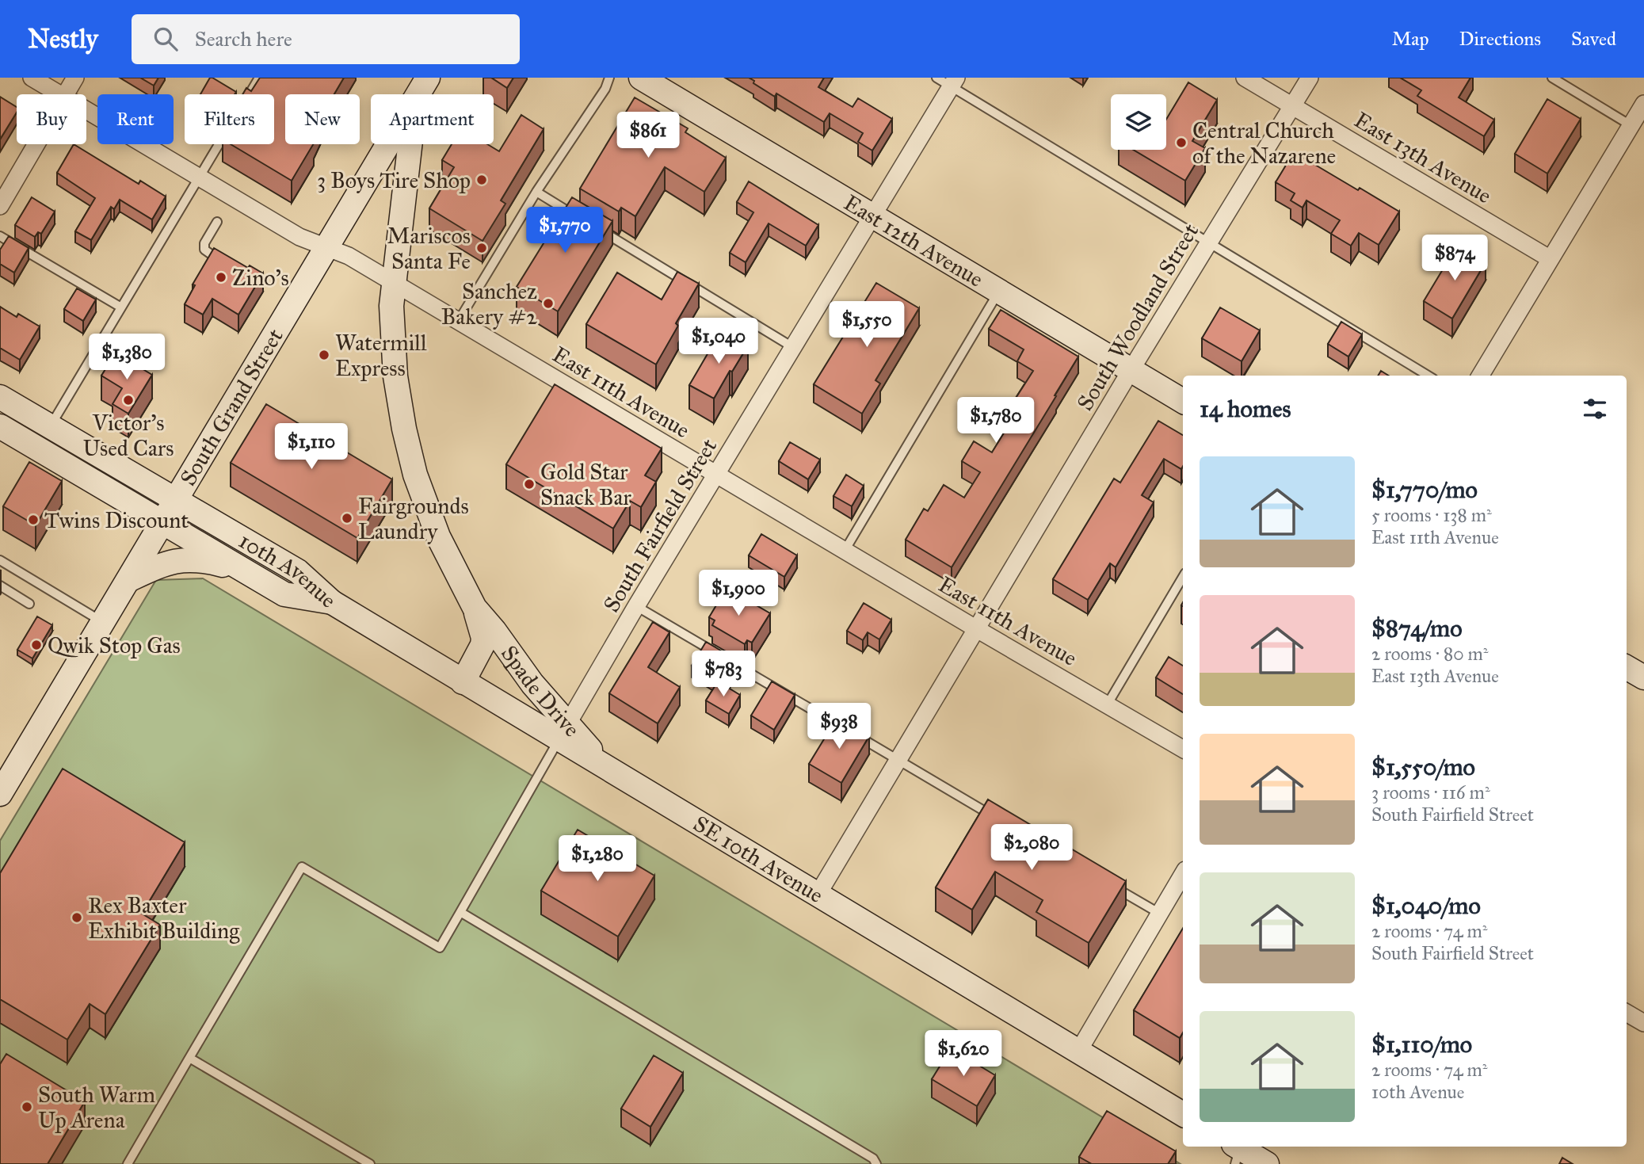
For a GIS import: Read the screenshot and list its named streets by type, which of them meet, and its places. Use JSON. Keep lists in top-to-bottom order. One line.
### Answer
{"streets":{"main road":["East 12th Avenue","South Grand Street","10th Avenue","Spade Drive","SE 10th Avenue"],"street":["East 13th Avenue","South Woodland Street","East 11th Avenue","South Fairfield Street"]},"crossings":[["East 13th Avenue","South Woodland Street"],["East 12th Avenue","South Woodland Street"],["East 12th Avenue","South Fairfield Street"],["South Woodland Street","East 11th Avenue"],["South Woodland Street","SE 10th Avenue"],["East 11th Avenue","South Grand Street"],["East 11th Avenue","South Fairfield Street"],["East 11th Avenue","Spade Drive"],["South Grand Street","10th Avenue"],["South Grand Street","Spade Drive"],["South Fairfield Street","Spade Drive"],["Spade Drive","SE 10th Avenue"]],"places":["Central Church of the Nazarene","3 Boys Tire Shop","Mariscos Santa Fe","Zino's","Sanchez Bakery #2","Watermill Express","Victor's Used Cars","Gold Star Snack Bar","Fairgrounds Laundry","Twins Discount","Qwik Stop Gas","Rex Baxter Exhibit Building","South Warm Up Arena"],"page":{"header":"Nestly","search":"Search here","nav":["Map","Directions","Saved"],"chip":["Buy","Rent","Filters","New","Apartment"],"price":["$861","$1,770","$874","$1,550","$1,040","$1,380","$1,780","$1,110","$1,900","$783","$938","$2,080","$1,280","$1,620"],"heading":"14 homes","list":[{"name":"$1,770/mo","note":"5 rooms · 138 m² · East 11th Avenue"},{"name":"$874/mo","note":"2 rooms · 80 m² · East 13th Avenue"},{"name":"$1,550/mo","note":"3 rooms · 116 m² · South Fairfield Street"},{"name":"$1,040/mo","note":"2 rooms · 74 m² · South Fairfield Street"},{"name":"$1,110/mo","note":"2 rooms · 74 m² · 10th Avenue"}]}}
